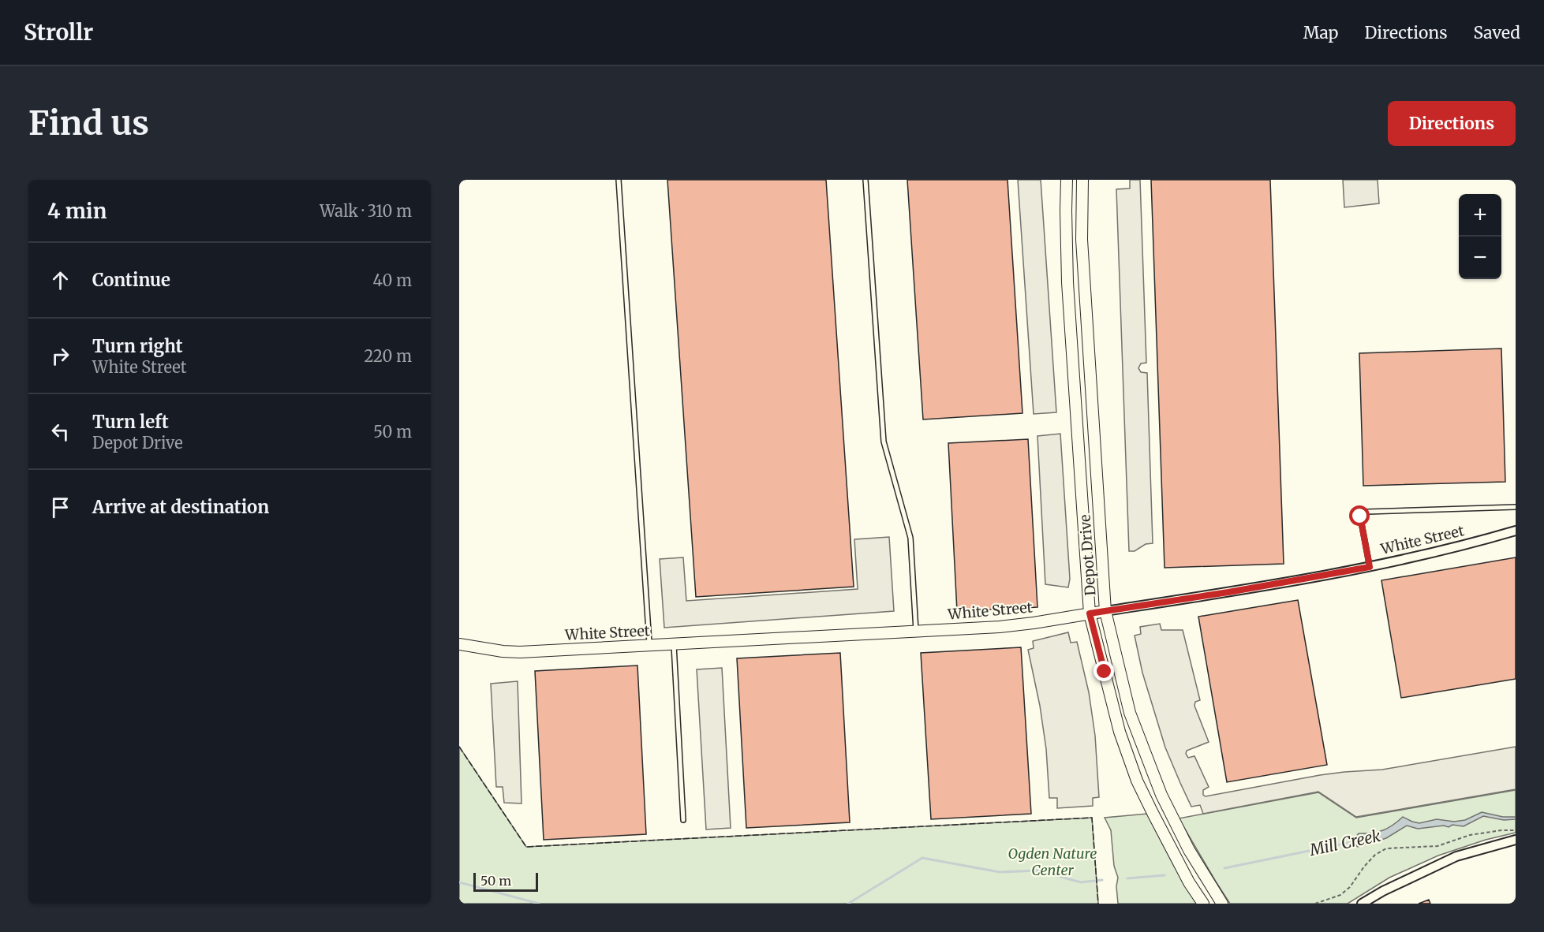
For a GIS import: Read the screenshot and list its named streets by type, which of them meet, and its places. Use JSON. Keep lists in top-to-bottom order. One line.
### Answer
{"streets":{"main road":["White Street","Depot Drive"]},"crossings":[["White Street","Depot Drive"]],"water":["Mill Creek"],"parks":["Ogden Nature Center"],"scale_bar":"50 m","page":{"header":"Strollr","nav":["Map","Directions","Saved"],"buttons":"Directions","title":"Find us","heading":["4 min","Walk · 310 m"],"map_buttons":["+","−"],"list":[["Continue","40 m"],["Turn right","White Street","220 m"],["Turn left","Depot Drive","50 m"],"Arrive at destination"],"scale":"50 m"}}
